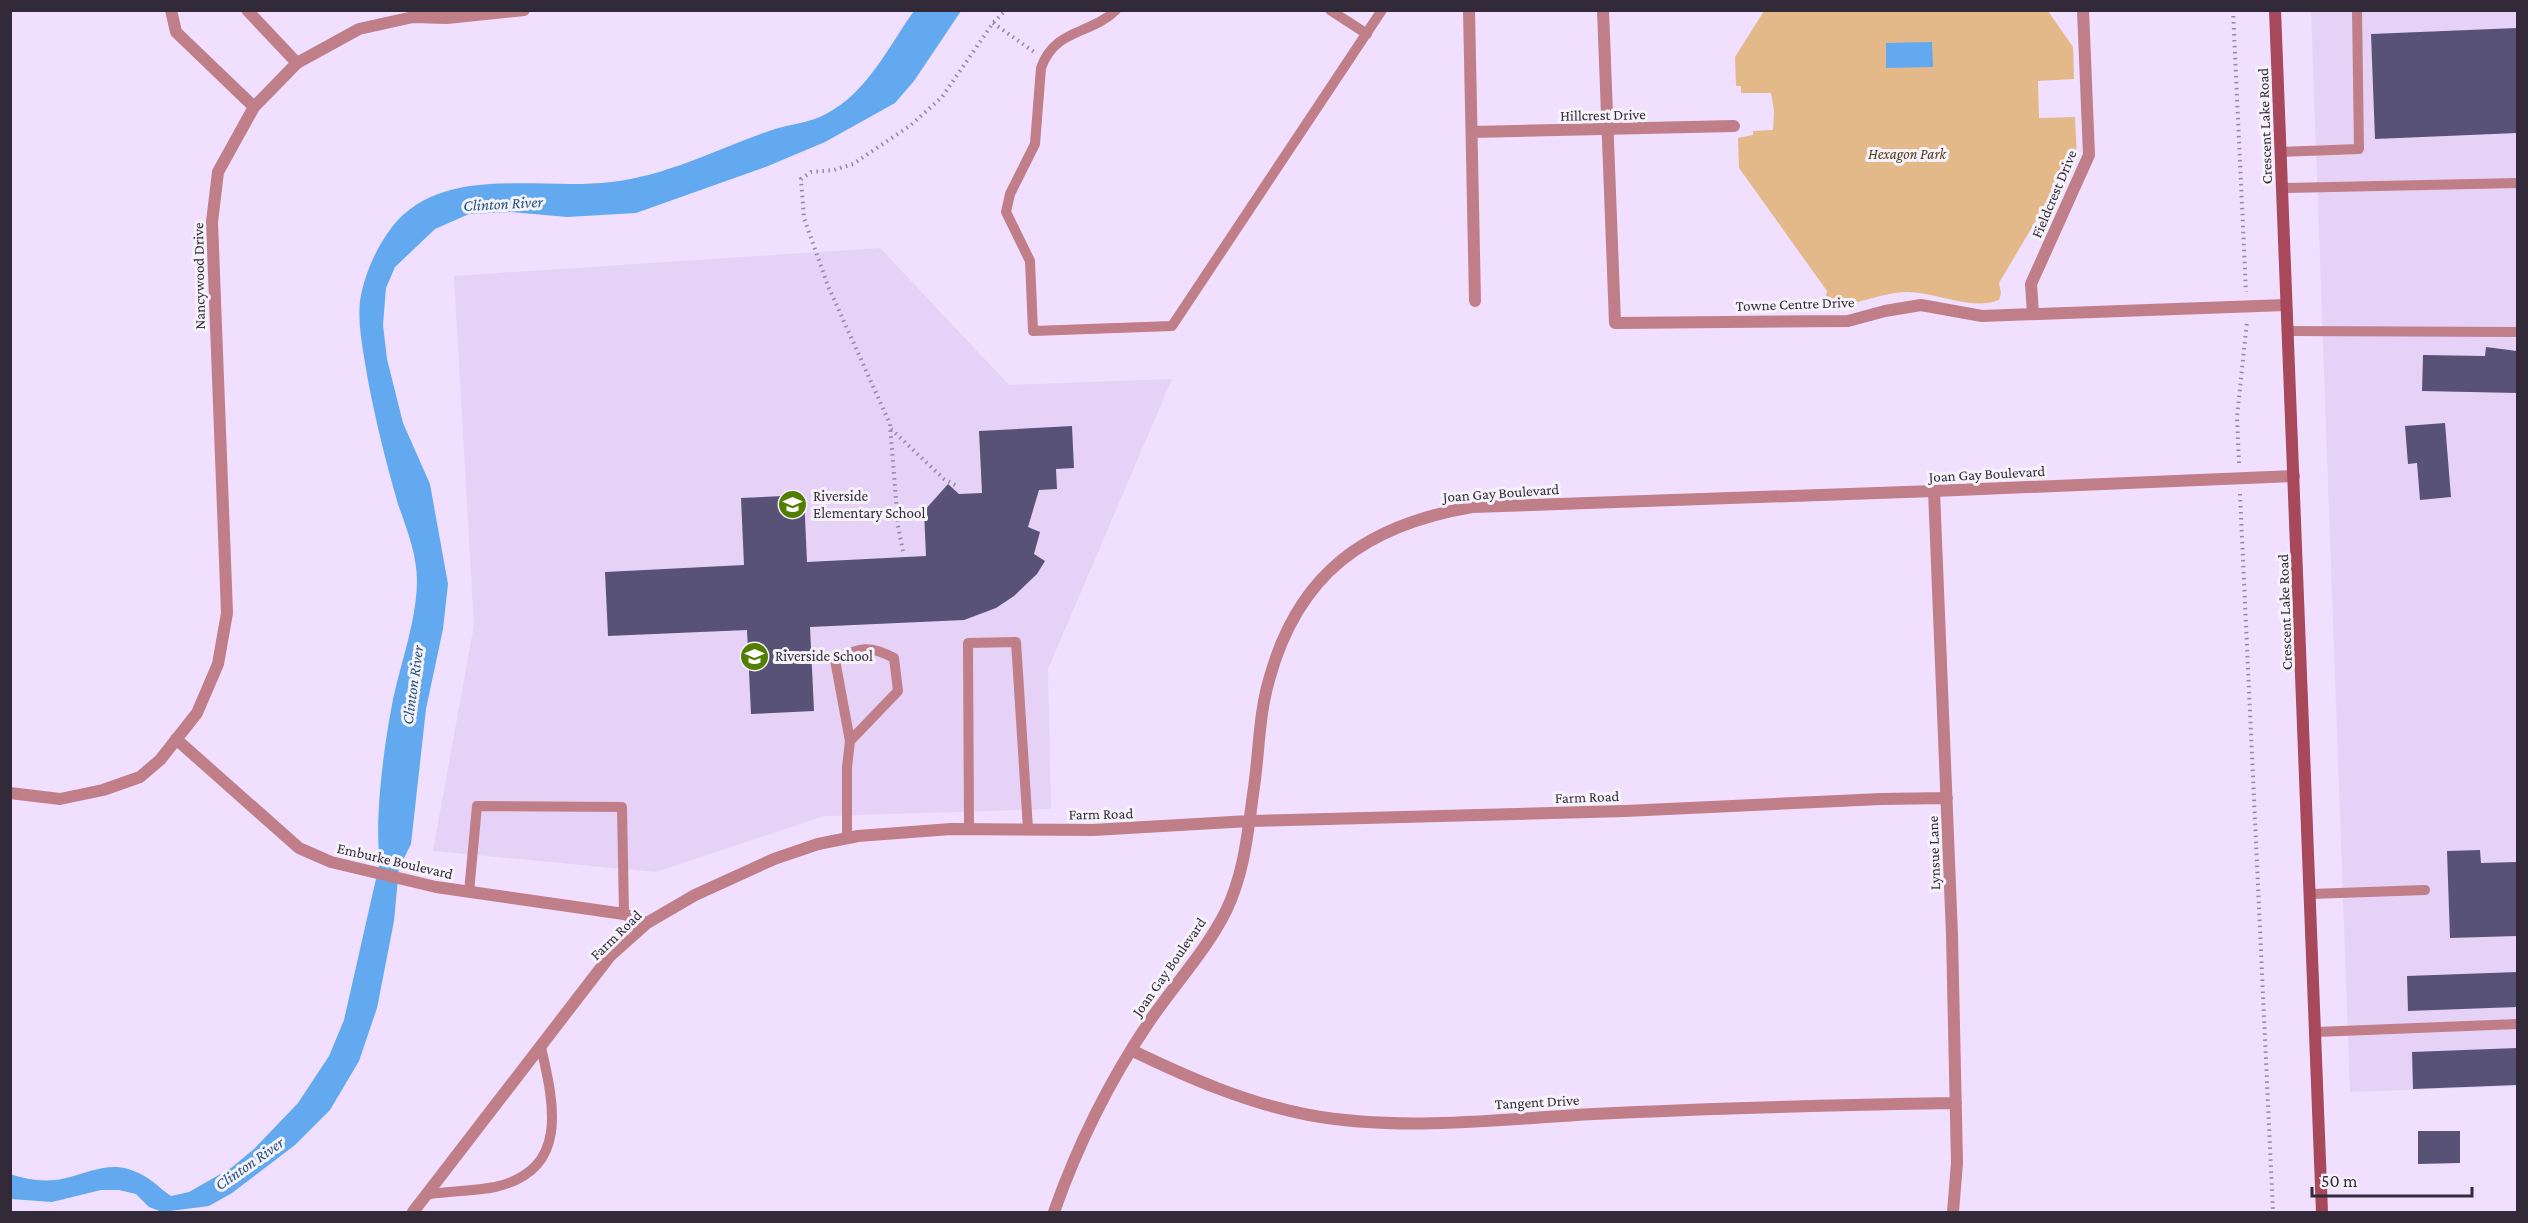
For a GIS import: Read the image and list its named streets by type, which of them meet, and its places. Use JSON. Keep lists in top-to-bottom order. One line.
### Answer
{"streets":{"street":["Hillcrest Drive","Crescent Lake Road","Fieldcrest Drive","Nancywood Drive","Towne Centre Drive","Joan Gay Boulevard","Farm Road","Lynsue Lane","Emburke Boulevard","Tangent Drive"]},"crossings":[["Hillcrest Drive","Towne Centre Drive"],["Crescent Lake Road","Towne Centre Drive"],["Crescent Lake Road","Joan Gay Boulevard"],["Fieldcrest Drive","Towne Centre Drive"],["Nancywood Drive","Emburke Boulevard"],["Joan Gay Boulevard","Farm Road"],["Joan Gay Boulevard","Lynsue Lane"],["Joan Gay Boulevard","Tangent Drive"],["Farm Road","Lynsue Lane"],["Farm Road","Emburke Boulevard"],["Lynsue Lane","Tangent Drive"]],"water":["Clinton River"],"parks":["Hexagon Park"],"places":{"school or university":["Riverside Elementary School","Riverside School"]},"scale_bar":"50 m"}
